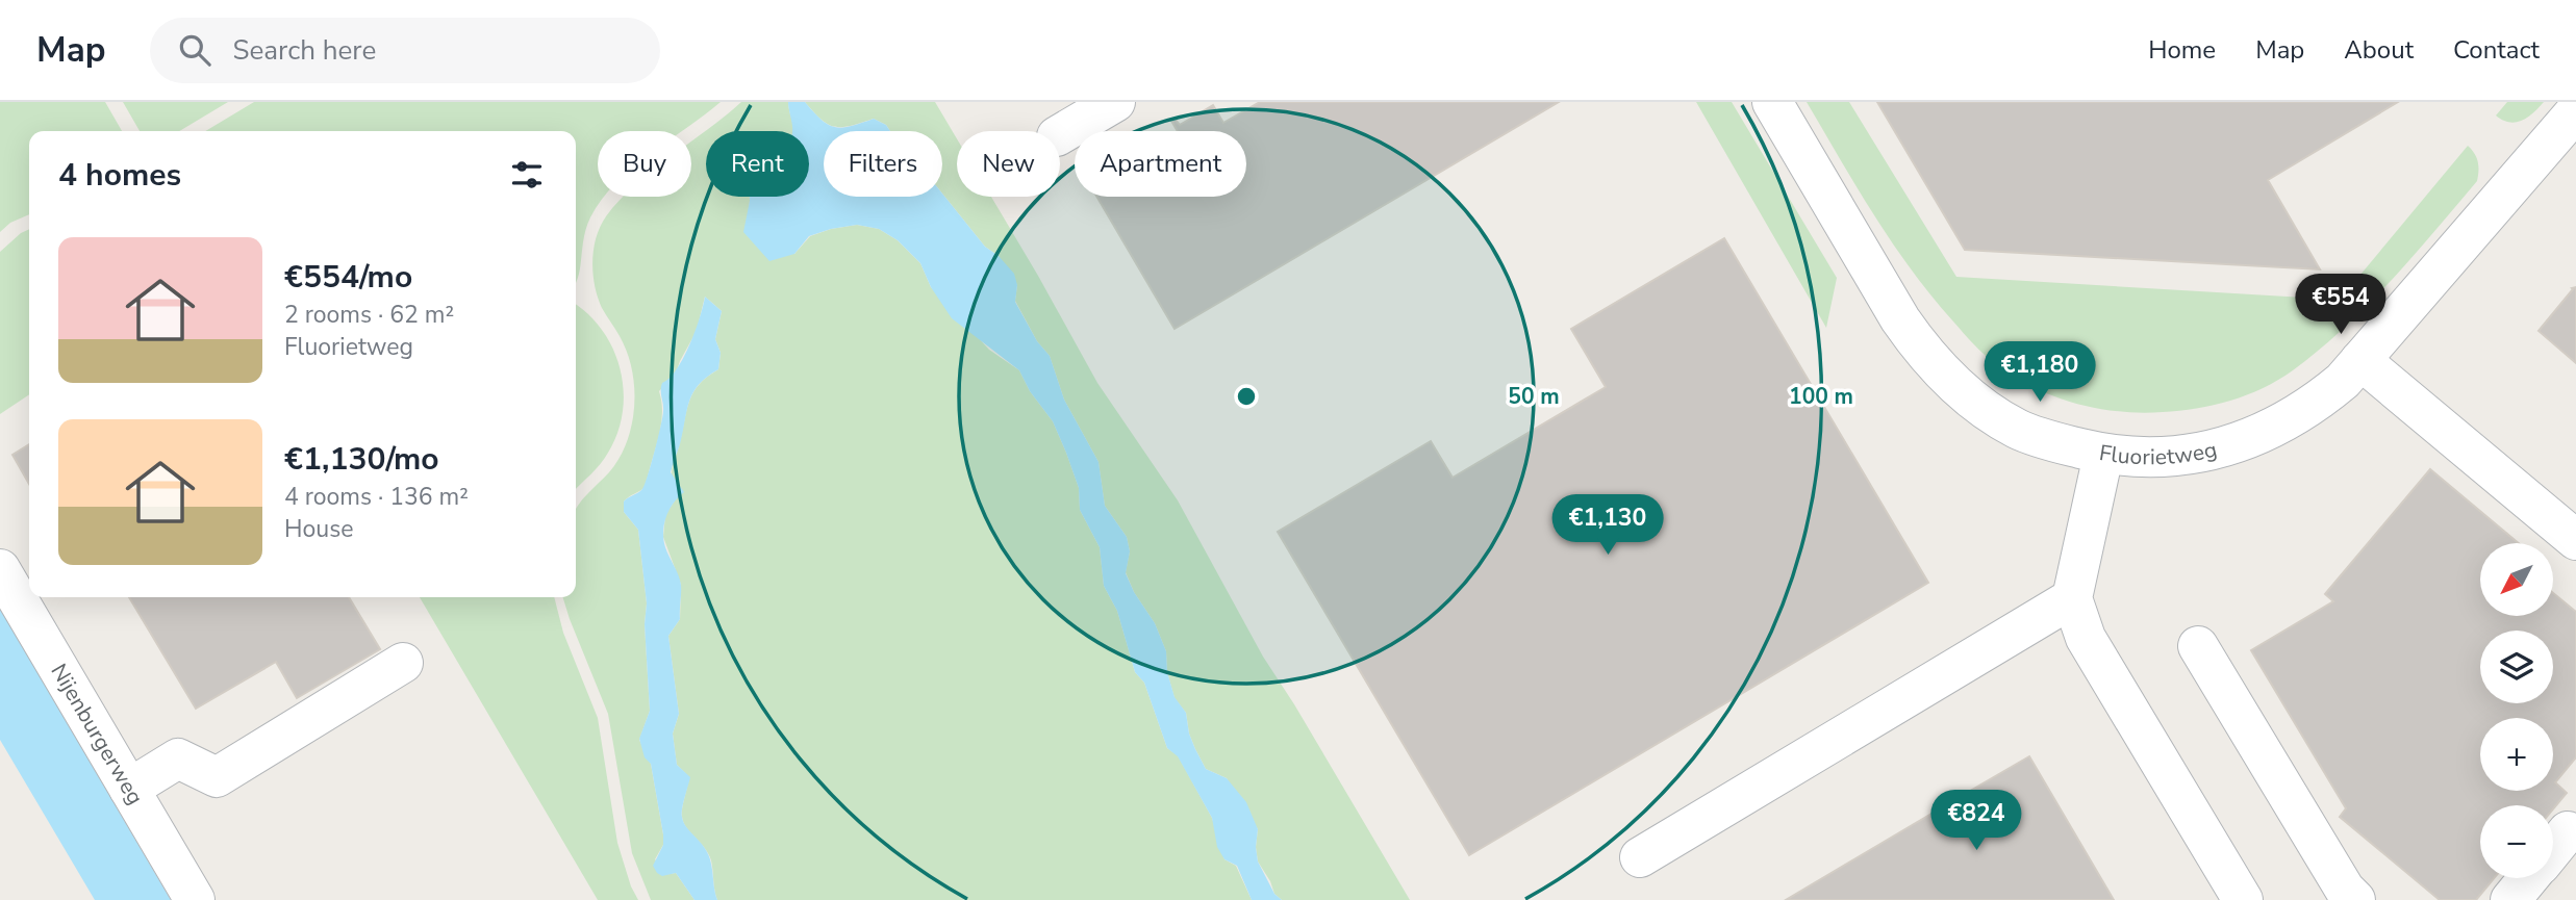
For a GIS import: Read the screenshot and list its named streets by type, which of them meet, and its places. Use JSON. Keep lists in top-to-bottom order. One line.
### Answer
{"streets":{"street":["Fluorietweg","Nijenburgerweg"]},"north":"bottom left","page":{"header":"Map","search":"Search here","nav":["Home","Map","About","Contact"],"chip":["Buy","Rent","Filters","New","Apartment"],"heading":"4 homes","list":[{"name":"€554/mo","note":"2 rooms · 62 m² · Fluorietweg"},{"name":"€1,130/mo","note":"4 rooms · 136 m² · House"}],"price":["€554","€1,180","€1,130","€824"],"map_buttons":["+","−"]},"rings":["50 m","100 m"]}
